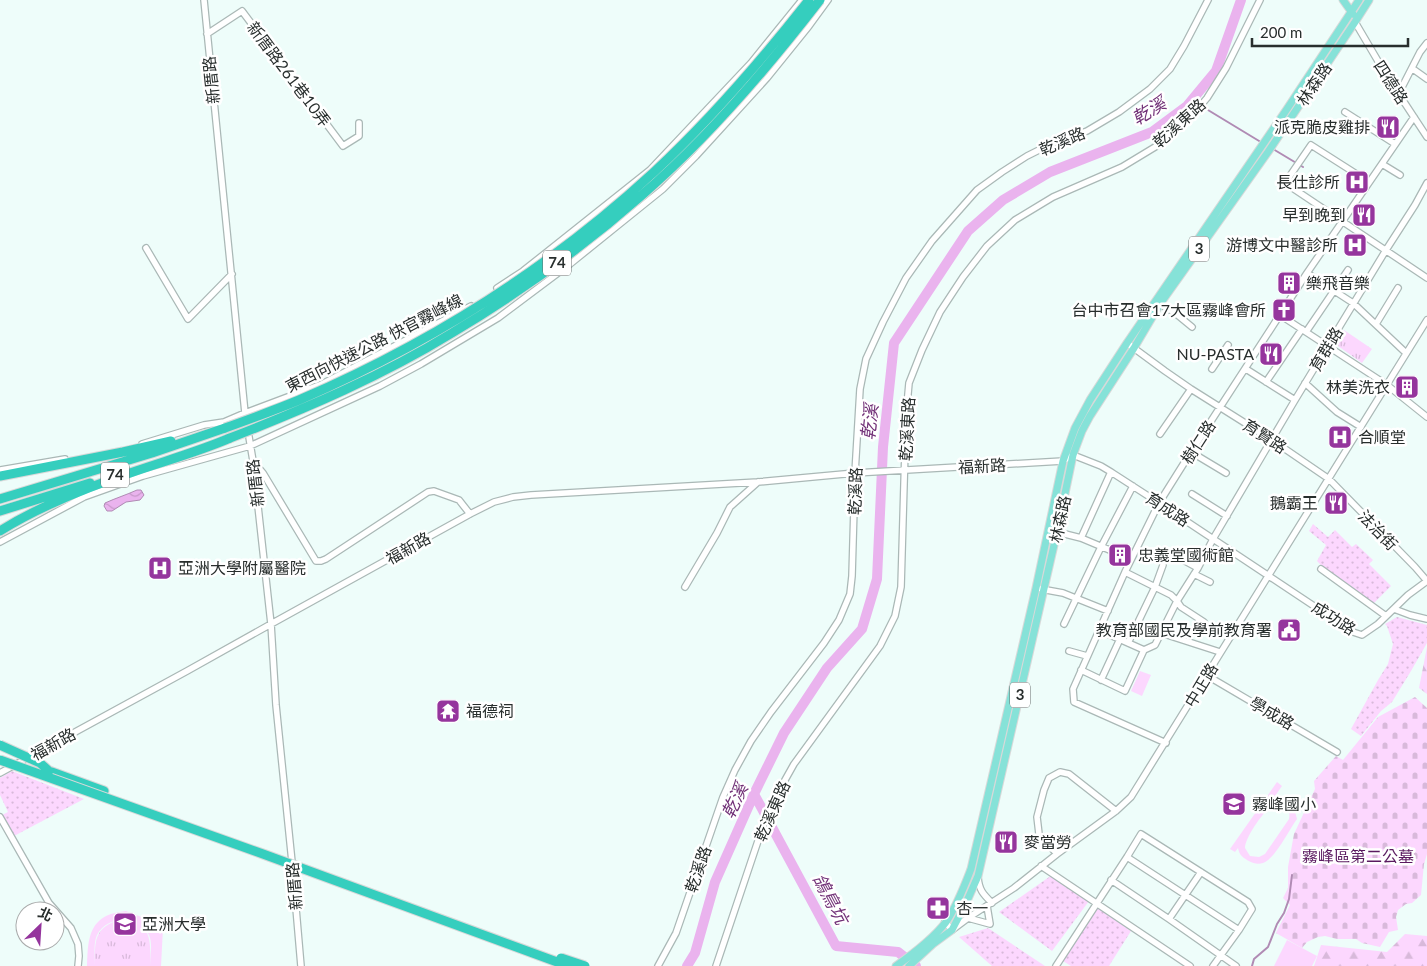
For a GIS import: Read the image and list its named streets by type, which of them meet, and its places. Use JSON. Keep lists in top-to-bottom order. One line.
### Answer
{"streets":{"highway":["74","東西向快速公路 快官霧峰線"],"main road":["四德路","林森路","3","中正路"],"street":["新厝路261巷10弄","新厝路","乾溪東路","乾溪路","育群路","育賢路","樹仁路","福新路","育成路","法治街","成功路","學成路"]},"crossings":[["新厝路261巷10弄","新厝路"],["新厝路","福新路"],["四德路","林森路"],["四德路","樹仁路"],["林森路","3"],["林森路","育賢路"],["林森路","福新路"],["林森路","育成路"],["林森路","中正路"],["乾溪東路","福新路"],["乾溪路","福新路"],["3","中正路"],["74","東西向快速公路 快官霧峰線"],["育群路","育賢路"],["育群路","育成路"],["育賢路","樹仁路"],["育賢路","法治街"],["育賢路","中正路"],["樹仁路","育成路"],["樹仁路","中正路"],["育成路","成功路"],["育成路","中正路"],["法治街","成功路"],["法治街","中正路"],["成功路","中正路"],["中正路","學成路"]],"water":["乾溪","鴿鳥坑"],"parks":["霧峰區第二公墓"],"places":{"restaurant":["派克脆皮雞排","早到晚到","NU-PASTA","鵝霸王","麥當勞"],"hospital":["長仕診所","游博文中醫診所","合順堂","亞洲大學附屬醫院"],"building":["樂飛音樂","林美洗衣","忠義堂國術館"],"church":["台中市召會17大區霧峰會所"],"public building":["教育部國民及學前教育署"],"temple":["福德祠"],"school or university":["霧峰國小","亞洲大學"],"pharmacy":["杏一"]},"scale_bar":"200 m","north":"top right"}
